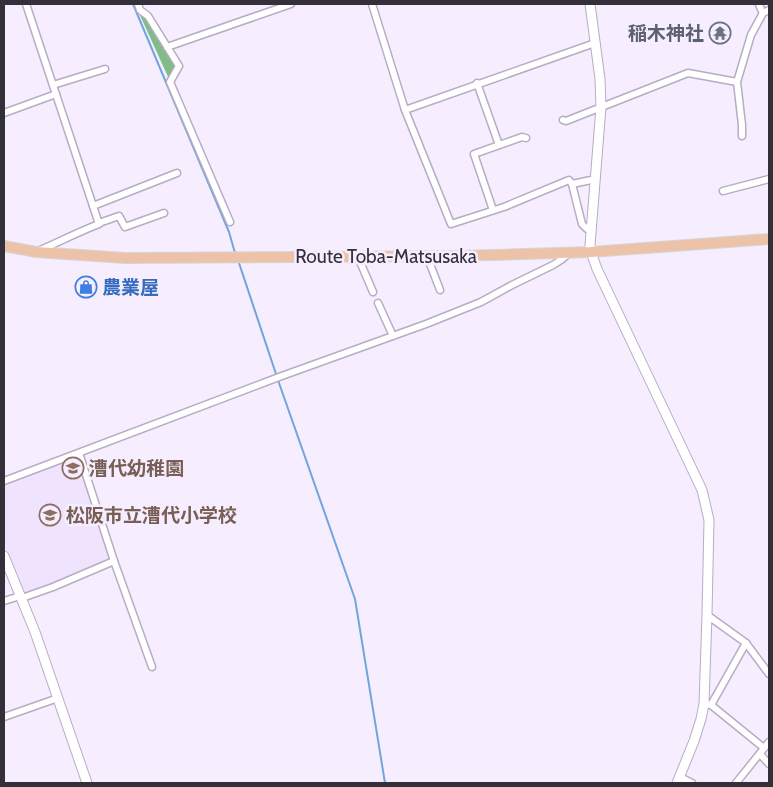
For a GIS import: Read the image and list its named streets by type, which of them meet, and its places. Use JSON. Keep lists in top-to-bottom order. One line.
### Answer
{"streets":{"main road":["Route Toba-Matsusaka"]},"places":{"temple":["稲木神社"],"shop":["農業屋"],"school or university":["漕代幼稚園","松阪市立漕代小学校"]}}
